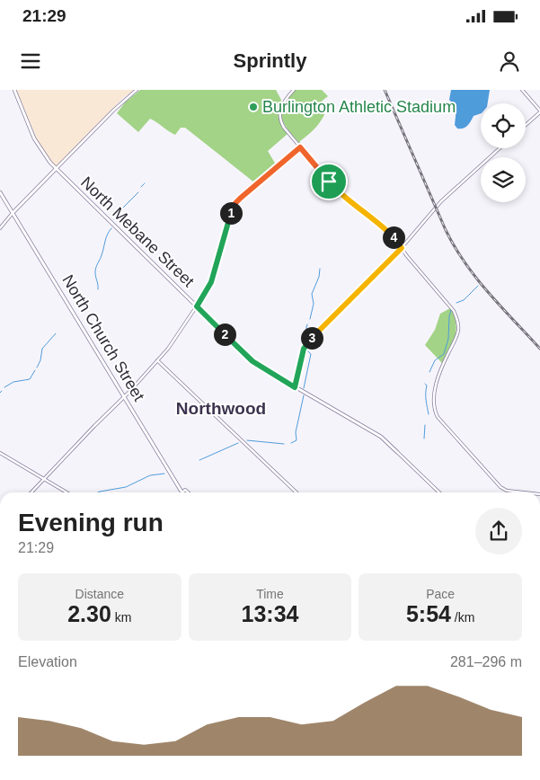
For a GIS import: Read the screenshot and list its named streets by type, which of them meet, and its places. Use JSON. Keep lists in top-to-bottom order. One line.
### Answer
{"streets":{"main road":["North Mebane Street","North Church Street"]},"districts":["Northwood"],"places":["Burlington Athletic Stadium"],"page":{"status":"21:29","header":"Sprintly","pins":["1","4","2","3"],"heading":["Evening run","21:29"],"stats":[["Distance","2.30 km"],["Time","13:34"],["Pace","5:54 /km"]],"chart":["Elevation","281–296 m"]}}
